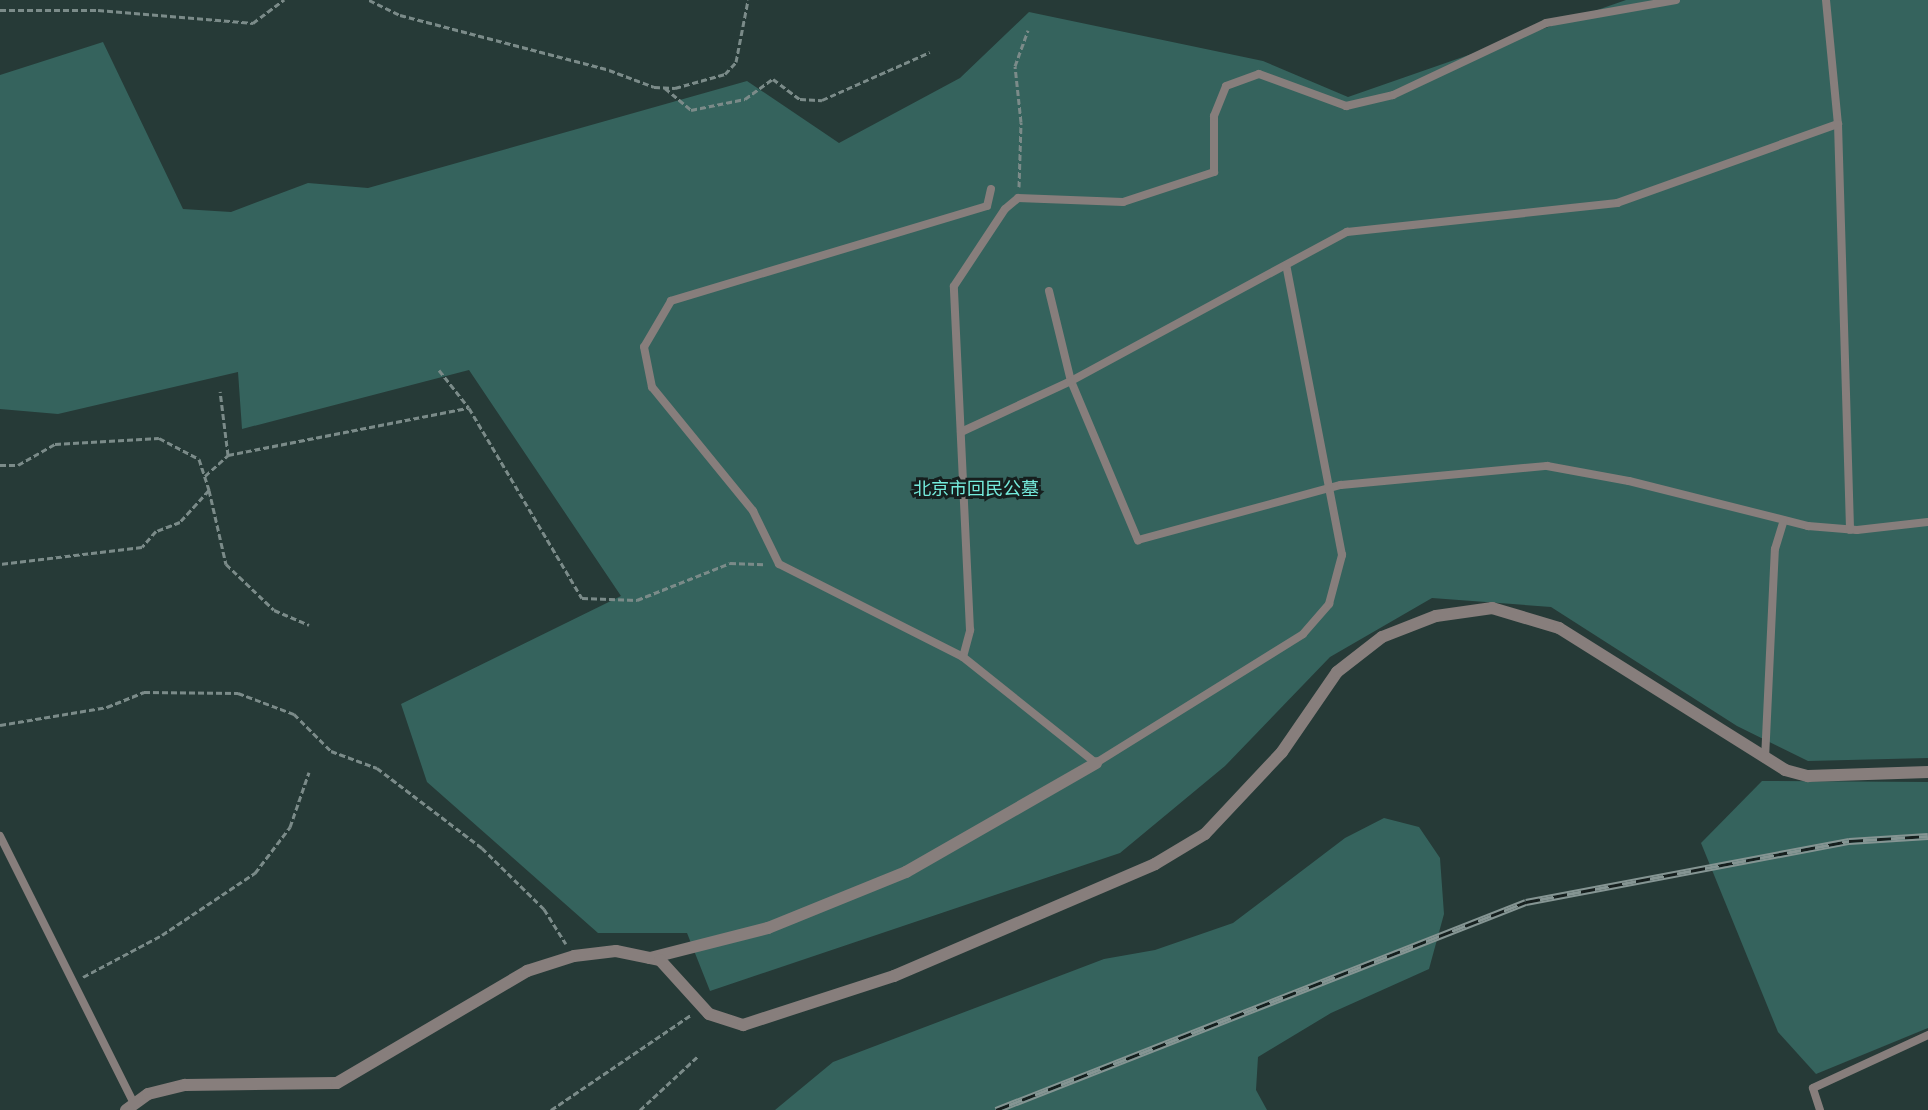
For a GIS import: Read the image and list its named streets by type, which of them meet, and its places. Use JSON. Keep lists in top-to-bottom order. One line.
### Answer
{"parks":["北京市回民公墓"]}
